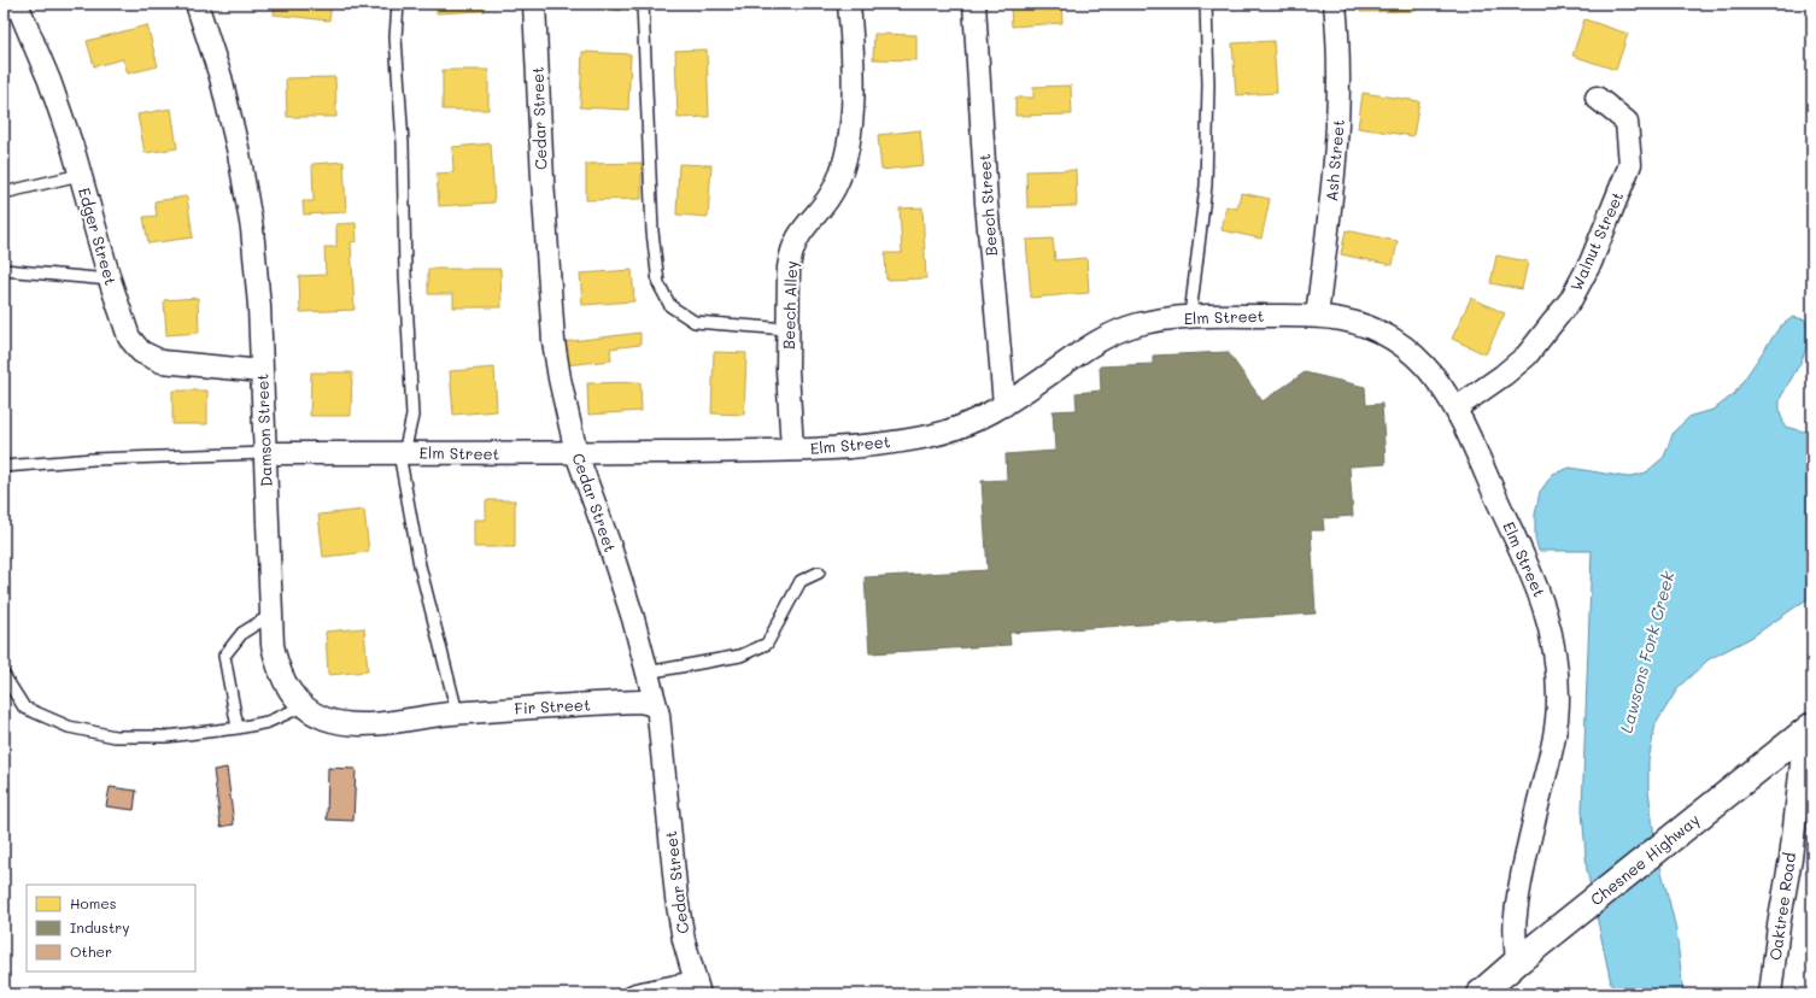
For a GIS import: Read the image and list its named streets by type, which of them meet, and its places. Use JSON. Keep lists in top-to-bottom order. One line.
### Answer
{"streets":{"main road":["Chesnee Highway"],"street":["Cedar Street","Ash Street","Beech Street","Edger Street","Walnut Street","Beech Alley","Elm Street","Damson Street","Fir Street","Oaktree Road"]},"crossings":[["Cedar Street","Elm Street"],["Cedar Street","Fir Street"],["Ash Street","Elm Street"],["Beech Street","Elm Street"],["Edger Street","Damson Street"],["Walnut Street","Elm Street"],["Beech Alley","Elm Street"],["Elm Street","Damson Street"],["Elm Street","Chesnee Highway"],["Damson Street","Fir Street"],["Chesnee Highway","Oaktree Road"]],"water":["Lawsons Fork Creek"],"legend":["Homes","Industry","Other"]}
